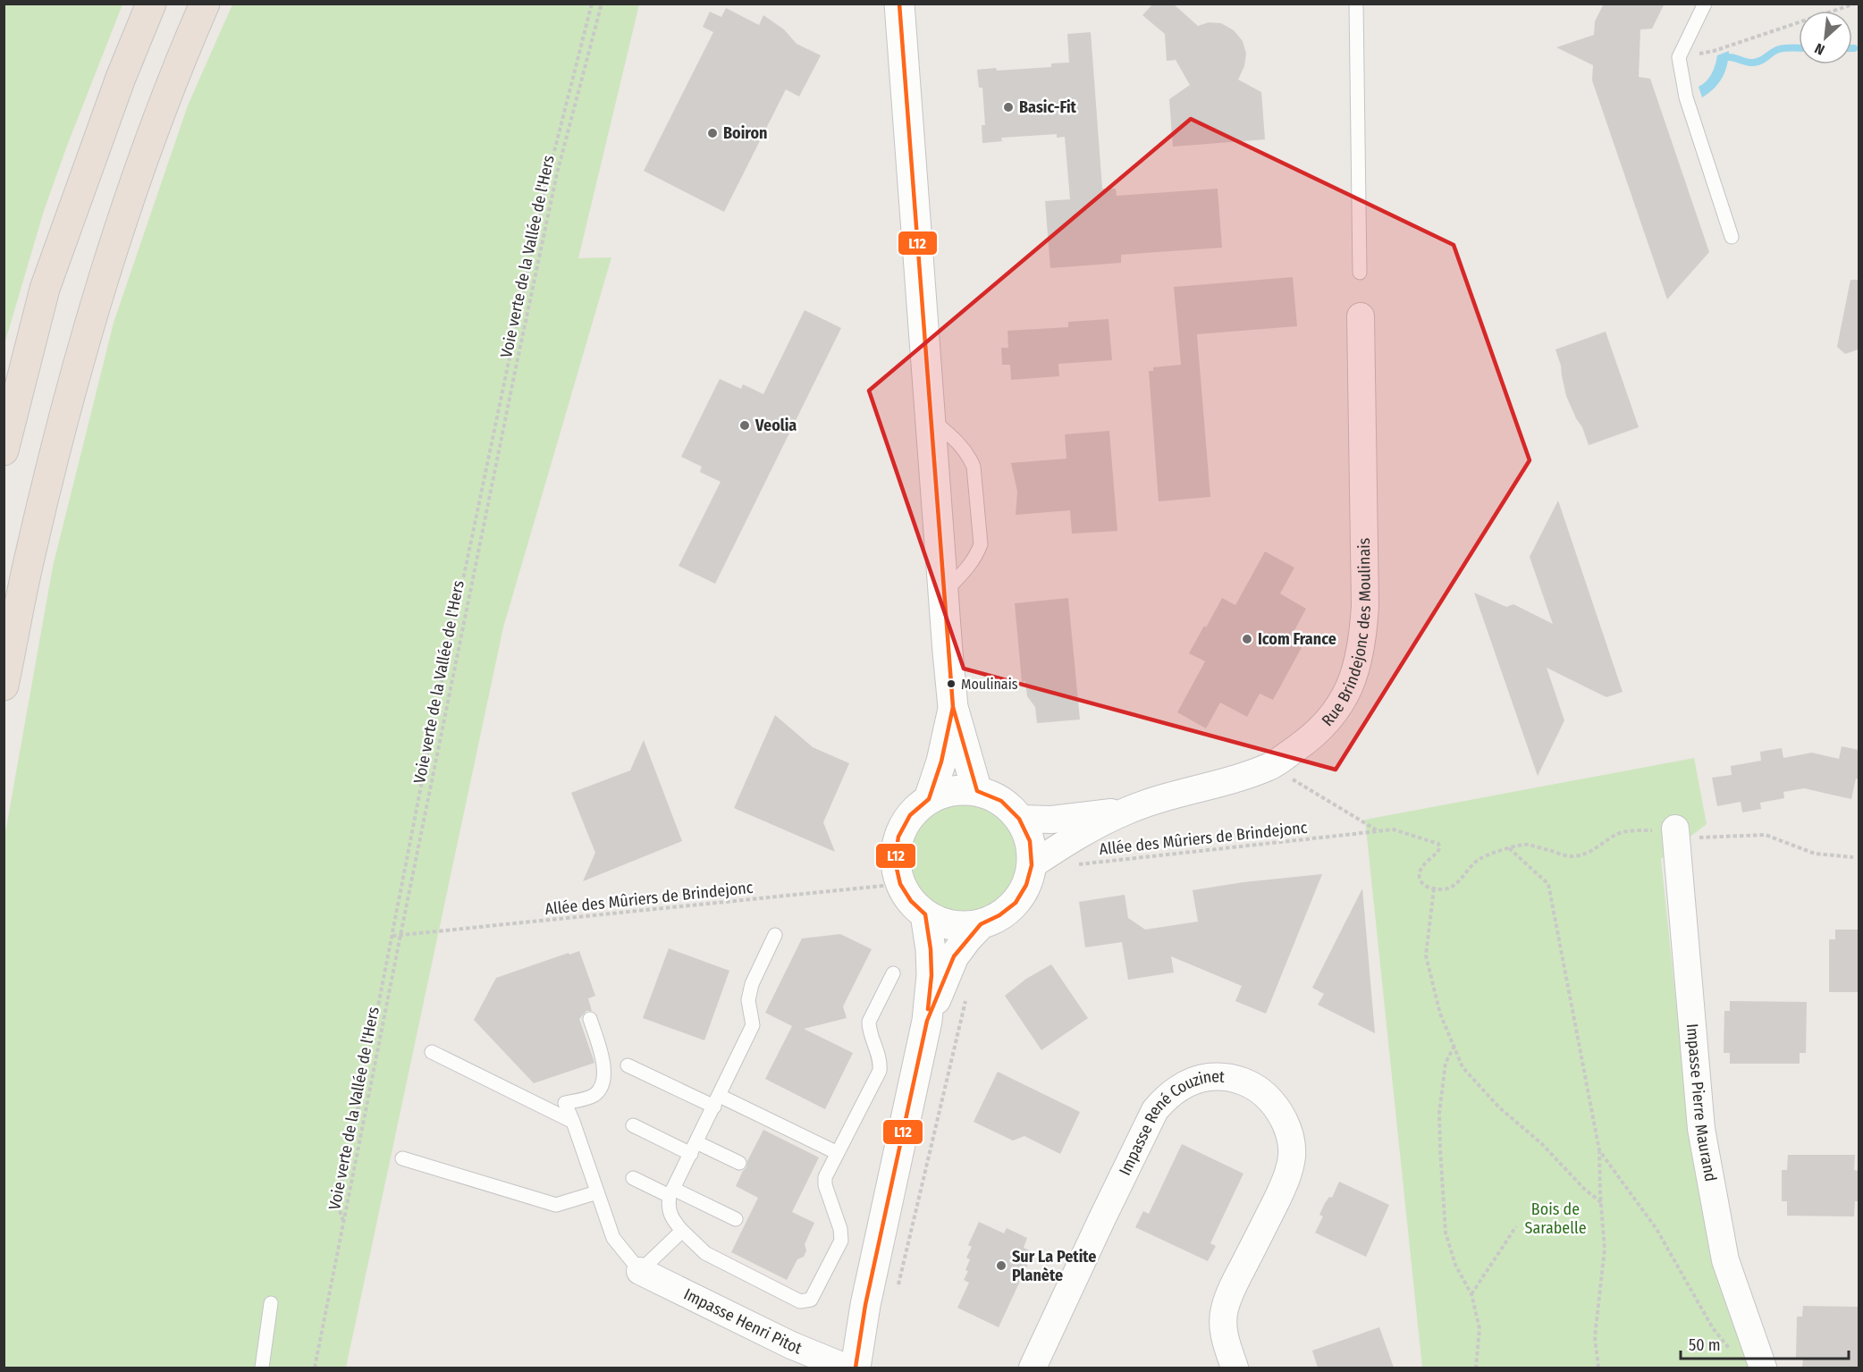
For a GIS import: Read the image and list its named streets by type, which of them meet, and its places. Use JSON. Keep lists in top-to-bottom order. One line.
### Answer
{"streets":{"street":["Rue Brindejonc des Moulinais","Impasse Pierre Maurand","Impasse René Couzinet","Impasse Henri Pitot"],"path":["Voie verte de la Vallée de l'Hers","Allée des Mûriers de Brindejonc"]},"crossings":[["Voie verte de la Vallée de l'Hers","Allée des Mûriers de Brindejonc"],["Rue Brindejonc des Moulinais","Allée des Mûriers de Brindejonc"]],"parks":["Bois de Sarabelle"],"places":["Basic-Fit","Boiron","Veolia","Icom France","Moulinais","Sur La Petite Planète"],"lines":["transit line L12"],"scale_bar":"50 m","north":"bottom left"}
